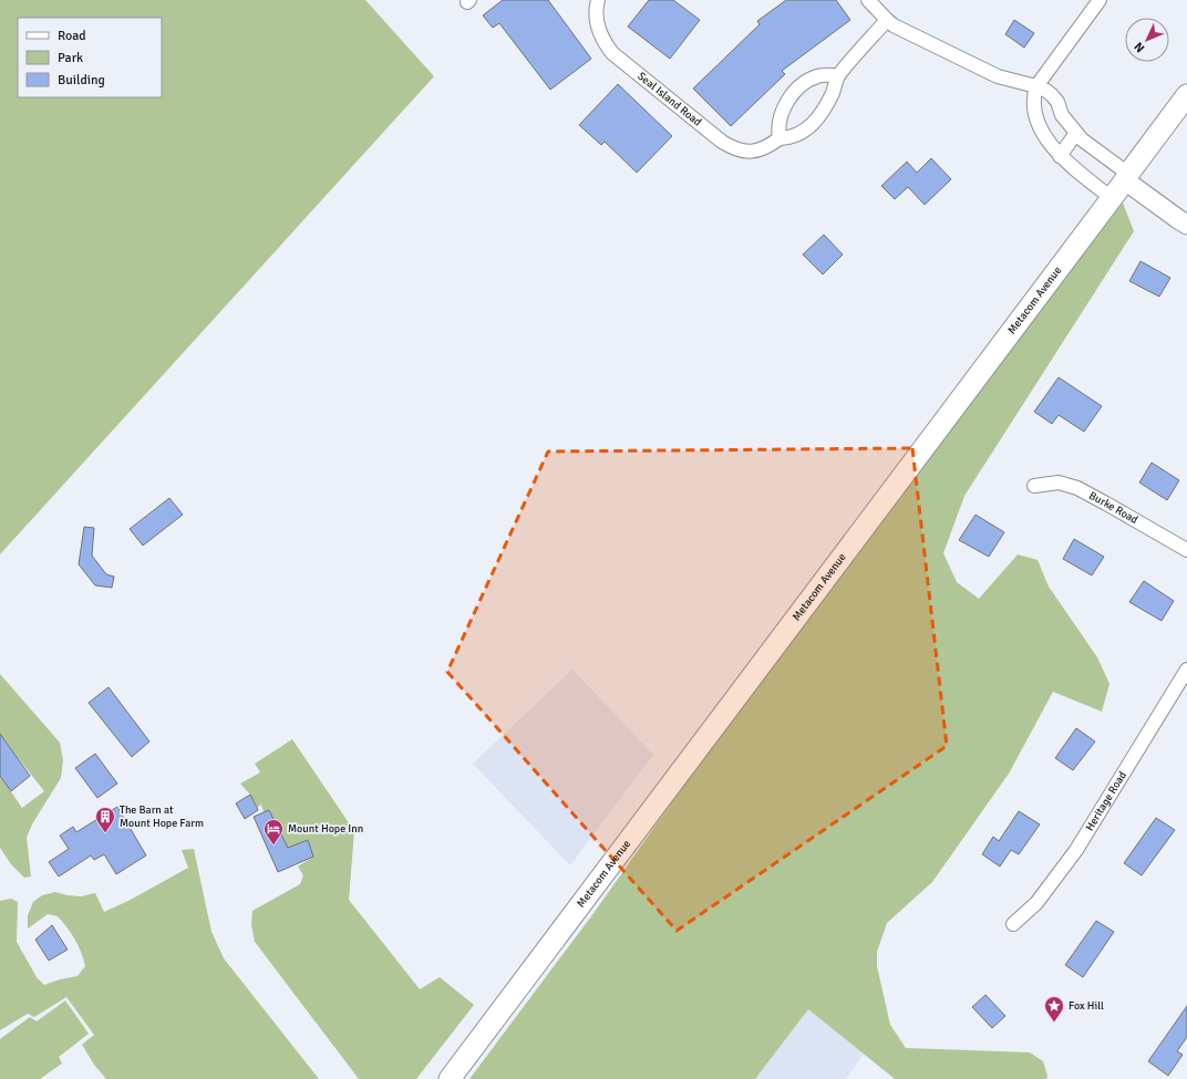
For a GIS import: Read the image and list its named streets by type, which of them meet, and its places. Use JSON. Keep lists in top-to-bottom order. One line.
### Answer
{"streets":{"main road":["Metacom Avenue"],"street":["Seal Island Road","Burke Road","Heritage Road"]},"places":{"building":["The Barn at Mount Hope Farm"],"hotel":["Mount Hope Inn"],"place":["Fox Hill"]},"legend":["Road","Park","Building"],"north":"bottom left"}
